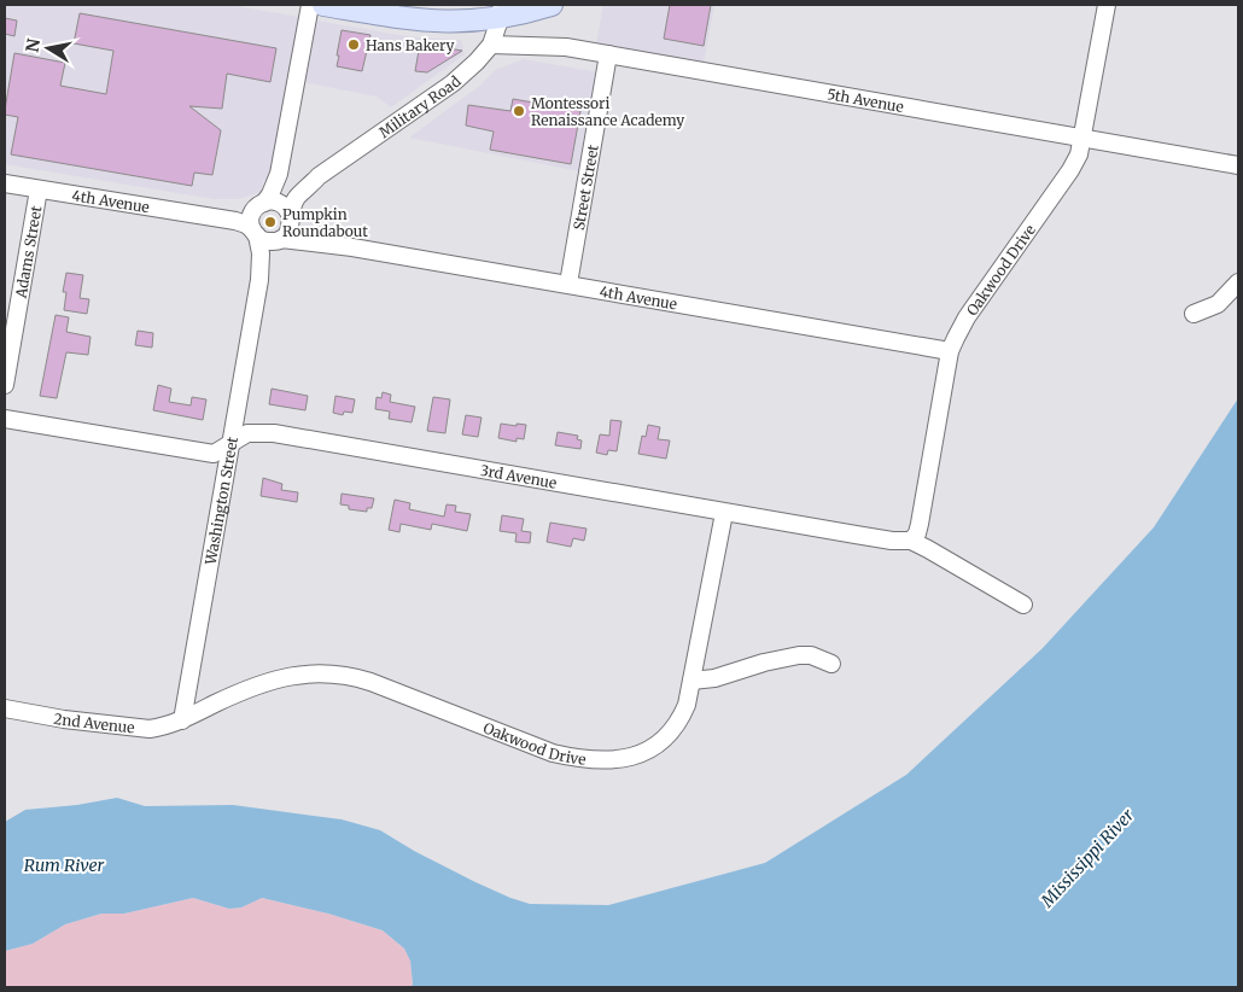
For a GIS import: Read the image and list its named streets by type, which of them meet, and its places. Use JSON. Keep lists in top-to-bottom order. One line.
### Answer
{"streets":{"street":["5th Avenue","Military Road","Street Street","4th Avenue","Adams Street","Oakwood Drive","3rd Avenue","Washington Street","2nd Avenue"]},"crossings":[["5th Avenue","Military Road"],["5th Avenue","Street Street"],["5th Avenue","Oakwood Drive"],["Military Road","4th Avenue"],["Military Road","Washington Street"],["Street Street","4th Avenue"],["4th Avenue","Adams Street"],["4th Avenue","Oakwood Drive"],["4th Avenue","Washington Street"],["Oakwood Drive","3rd Avenue"],["Oakwood Drive","Washington Street"],["Oakwood Drive","2nd Avenue"],["3rd Avenue","Washington Street"],["Washington Street","2nd Avenue"]],"water":["Mississippi River","Rum River"],"places":["Hans Bakery","Montessori Renaissance Academy","Pumpkin Roundabout"],"north":"left"}
